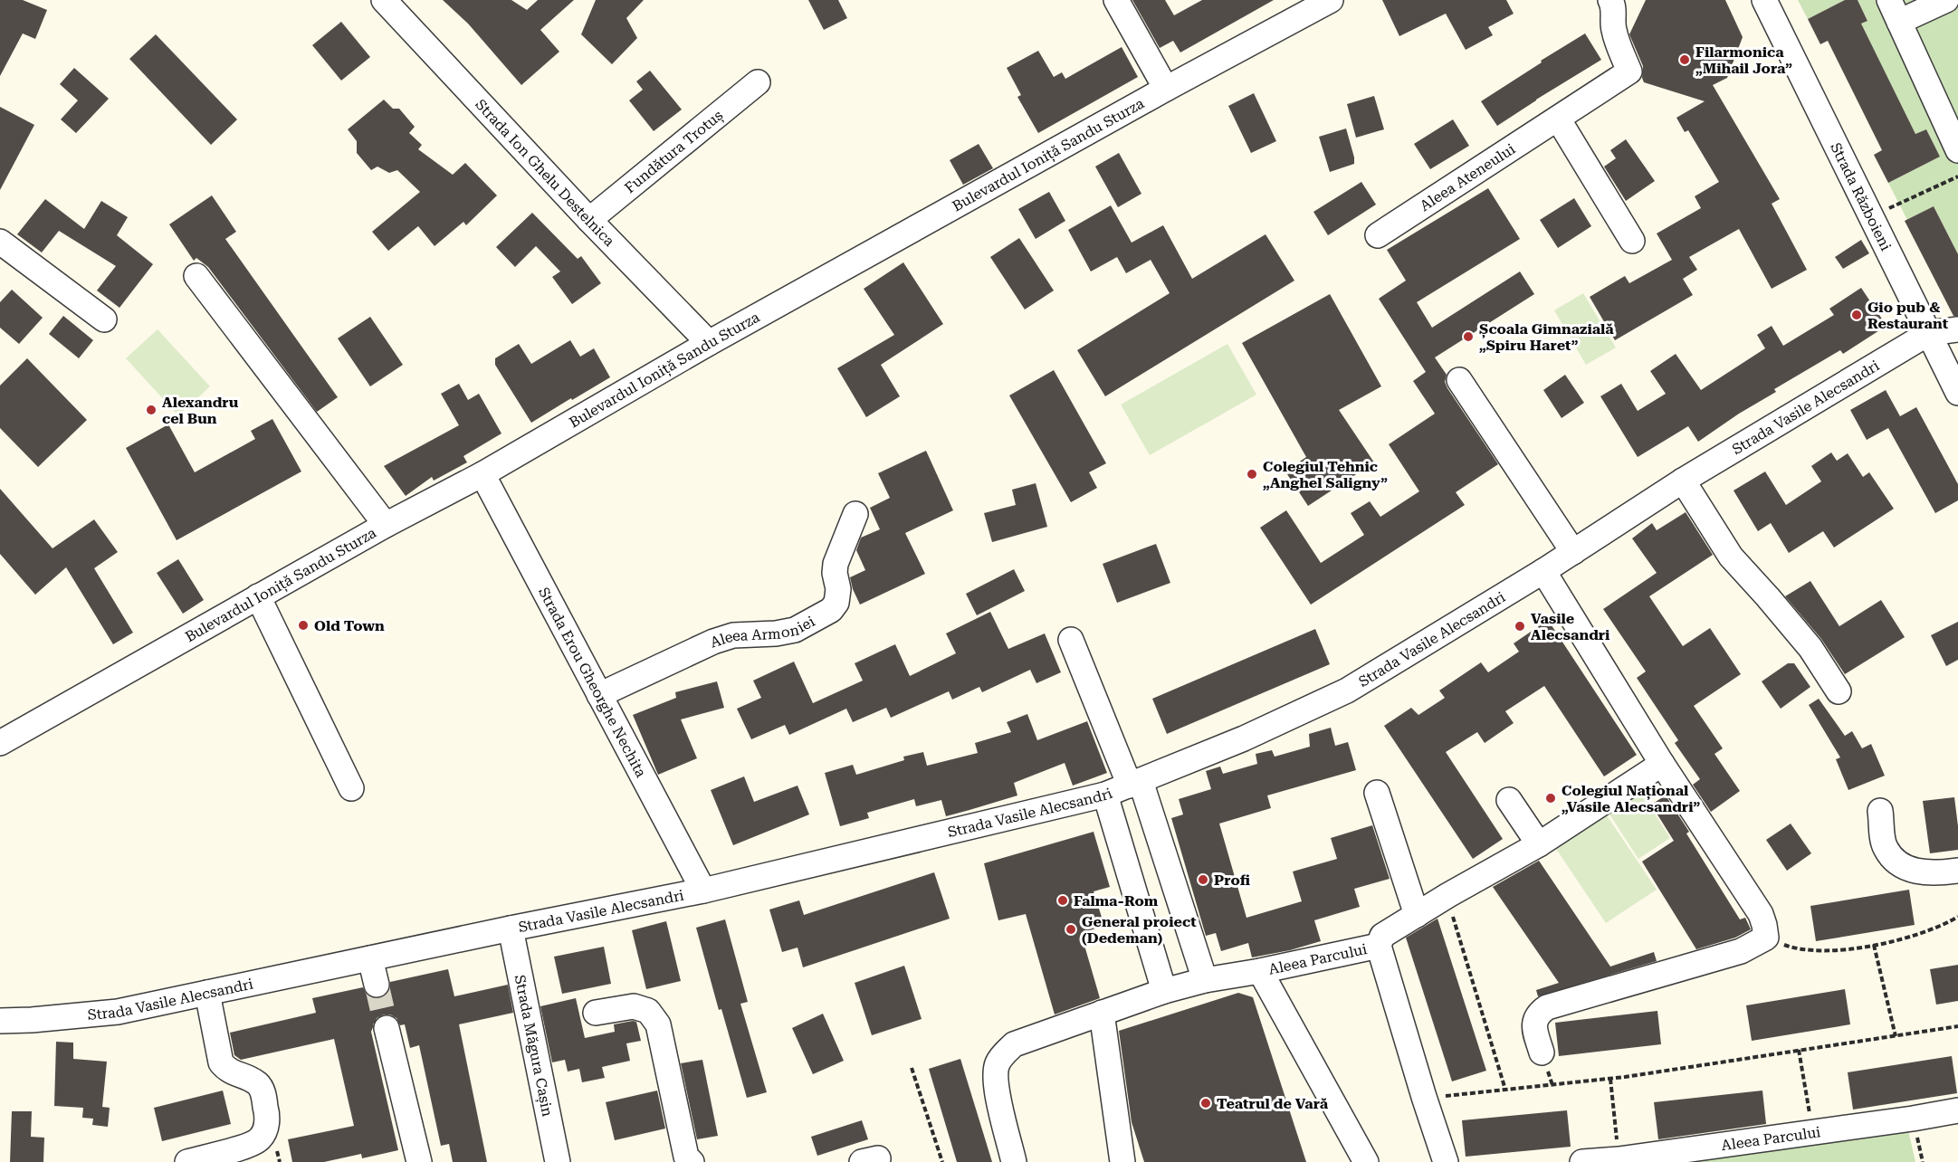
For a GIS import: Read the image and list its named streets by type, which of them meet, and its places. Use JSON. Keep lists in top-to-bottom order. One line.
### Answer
{"streets":{"street":["Fundătura Trotuș","Bulevardul Ioniță Sandu Sturza","Strada Ion Ghelu Destelnica","Aleea Ateneului","Strada Războieni","Strada Vasile Alecsandri","Aleea Armoniei","Strada Erou Gheorghe Nechita","Aleea Parcului","Strada Măgura Cașin"]},"crossings":[["Fundătura Trotuș","Strada Ion Ghelu Destelnica"],["Bulevardul Ioniță Sandu Sturza","Strada Ion Ghelu Destelnica"],["Bulevardul Ioniță Sandu Sturza","Strada Erou Gheorghe Nechita"],["Strada Războieni","Strada Vasile Alecsandri"],["Strada Vasile Alecsandri","Strada Erou Gheorghe Nechita"],["Strada Vasile Alecsandri","Strada Măgura Cașin"],["Aleea Armoniei","Strada Erou Gheorghe Nechita"]],"places":["Filarmonica „Mihail Jora”","Gio pub & Restaurant","Școala Gimnazială „Spiru Haret”","Alexandru cel Bun","Colegiul Tehnic „Anghel Saligny”","Old Town","Vasile Alecsandri","Colegiul Național „Vasile Alecsandri”","Profi","Falma-Rom","General proiect (Dedeman)","Teatrul de Vară"]}
